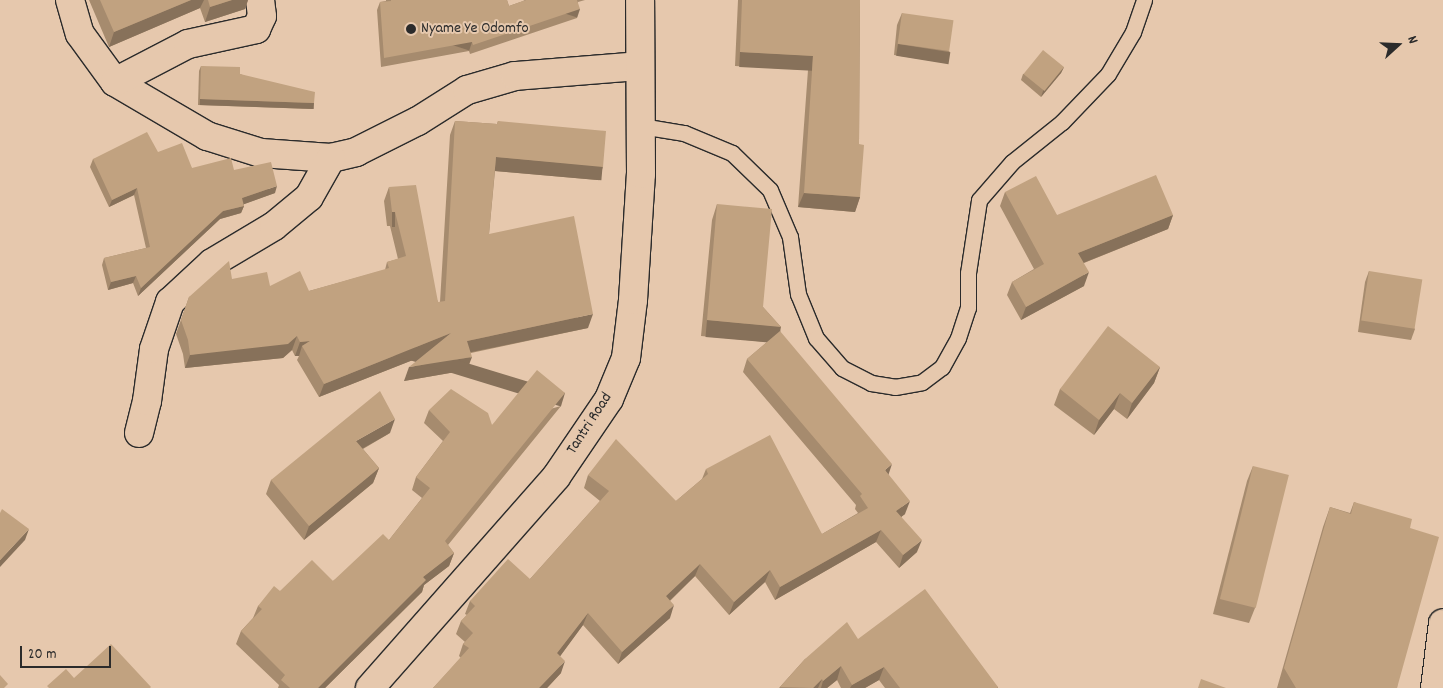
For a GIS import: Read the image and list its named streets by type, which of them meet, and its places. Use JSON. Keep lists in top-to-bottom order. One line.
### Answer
{"streets":{"street":["Tantri Road"]},"places":["Nyame Ye Odomfo"],"scale_bar":"20 m","north":"right"}
